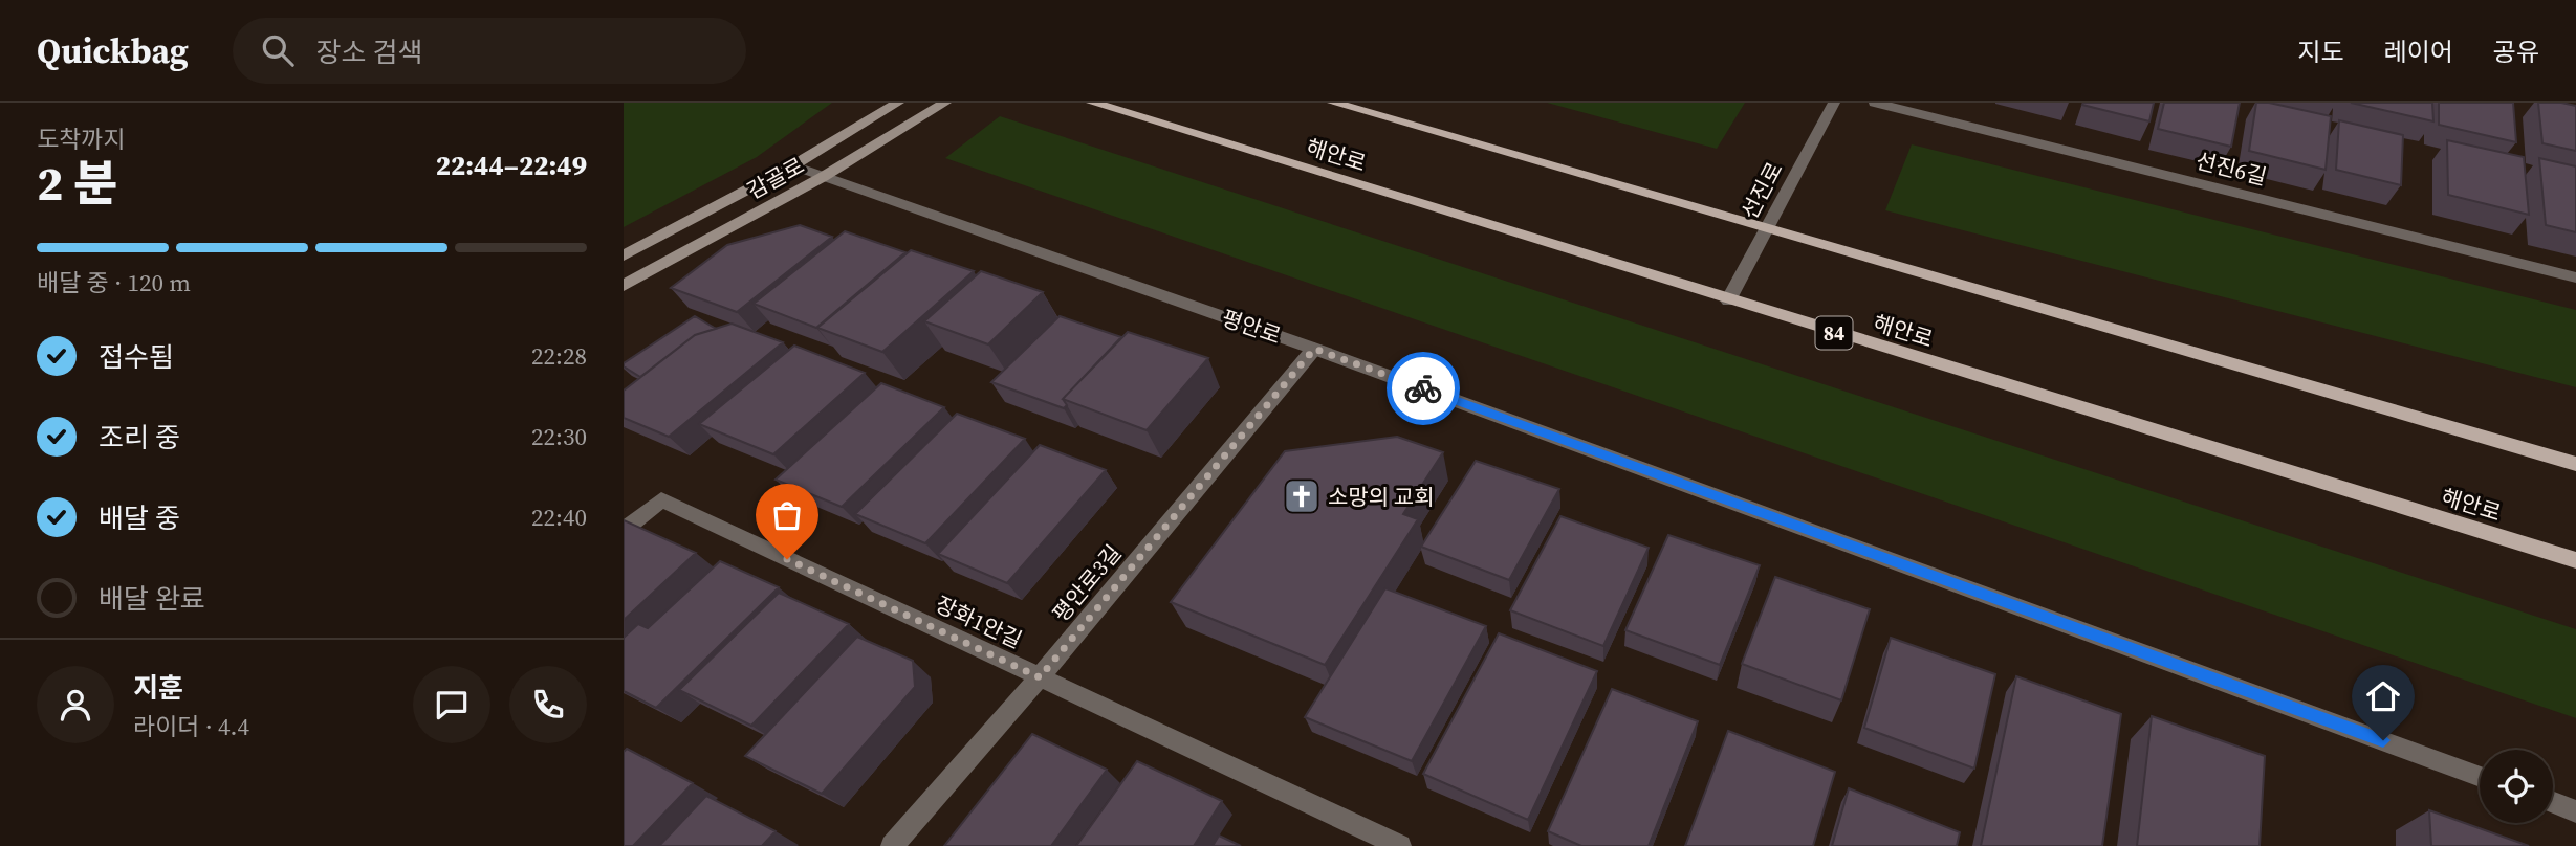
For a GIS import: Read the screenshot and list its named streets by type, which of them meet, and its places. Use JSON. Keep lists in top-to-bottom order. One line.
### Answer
{"streets":{"main road":["해안로","감골로","84"],"street":["선진6길","선진로","평안로","평안로3길","장화1안길"]},"crossings":[["해안로","선진로"],["감골로","평안로"],["평안로","평안로3길"],["평안로3길","장화1안길"]],"places":{"church":["소망의 교회"]},"page":{"header":"Quickbag","search":"장소 검색","nav":["지도","레이어","공유"],"heading":["2 분","도착까지","22:44–22:49"],"panel":["지훈","라이더 · 4.4"],"bar":"배달 중 · 120 m","list":[["접수됨","22:28"],["조리 중","22:30"],["배달 중","22:40"],"배달 완료"]}}
